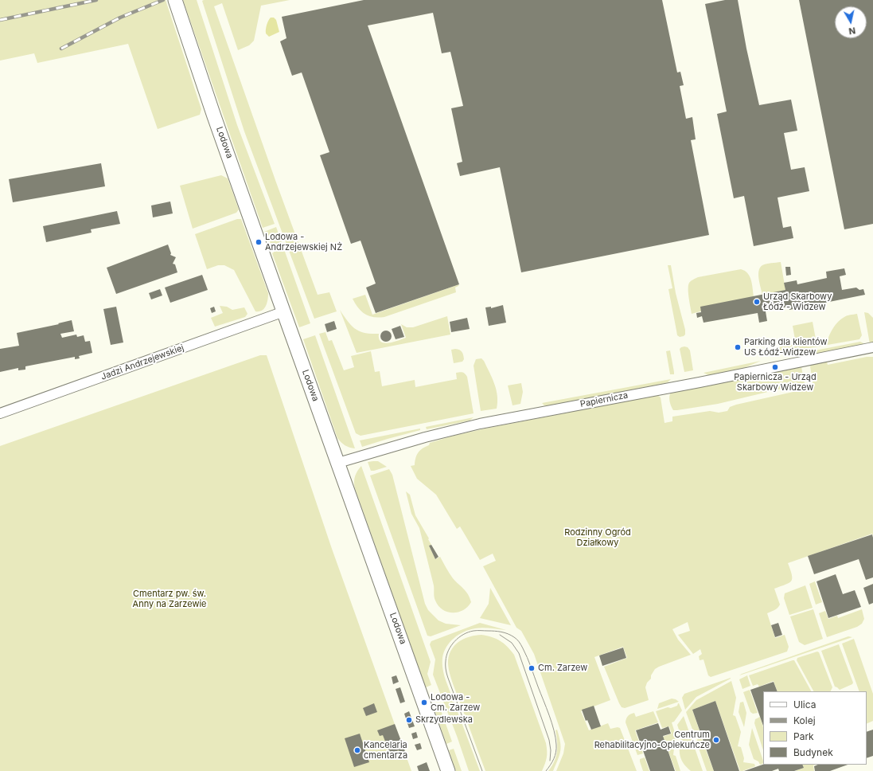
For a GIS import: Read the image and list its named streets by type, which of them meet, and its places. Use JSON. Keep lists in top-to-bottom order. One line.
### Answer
{"streets":{"street":["Lodowa","Jadzi Andrzejewskiej","Papiernicza"]},"crossings":[["Lodowa","Jadzi Andrzejewskiej"],["Lodowa","Papiernicza"]],"parks":["Rodzinny Ogród Działkowy","Cmentarz pw. św. Anny na Zarzewie"],"places":["Lodowa - Andrzejewskiej NŻ","Urząd Skarbowy Łódź - Widzew","Parking dla klientów US Łódź-Widzew","Papiernicza - Urząd Skarbowy Widzew","Cm. Zarzew","Lodowa - Cm. Zarzew","Skrzydlewska","Centrum Rehabilitacyjno-Opiekuńcze","Kancelaria cmentarza"],"legend":["Ulica","Kolej","Park","Budynek"],"north":"bottom"}
